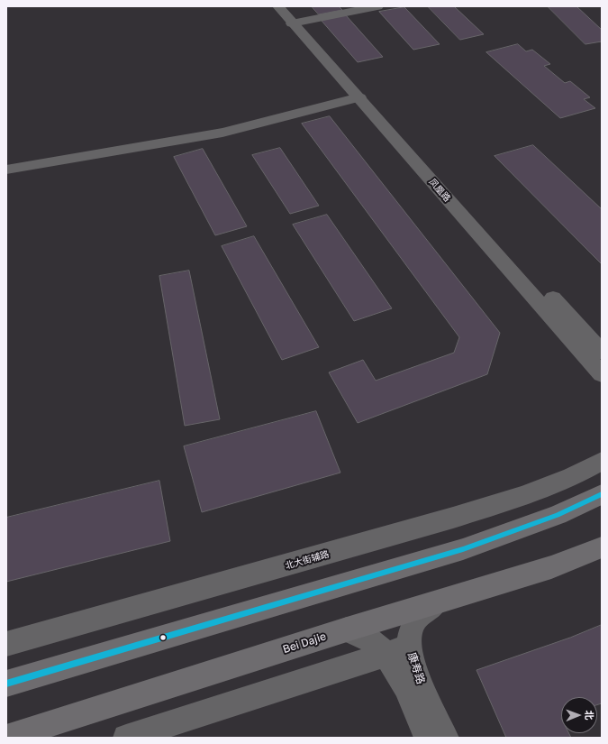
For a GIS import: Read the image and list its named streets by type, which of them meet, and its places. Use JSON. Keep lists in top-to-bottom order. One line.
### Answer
{"streets":{"main road":["Bei Dajie"],"street":["凤凰路","北大街辅路","康寿路"]},"crossings":[["Bei Dajie","康寿路"]],"north":"right"}
